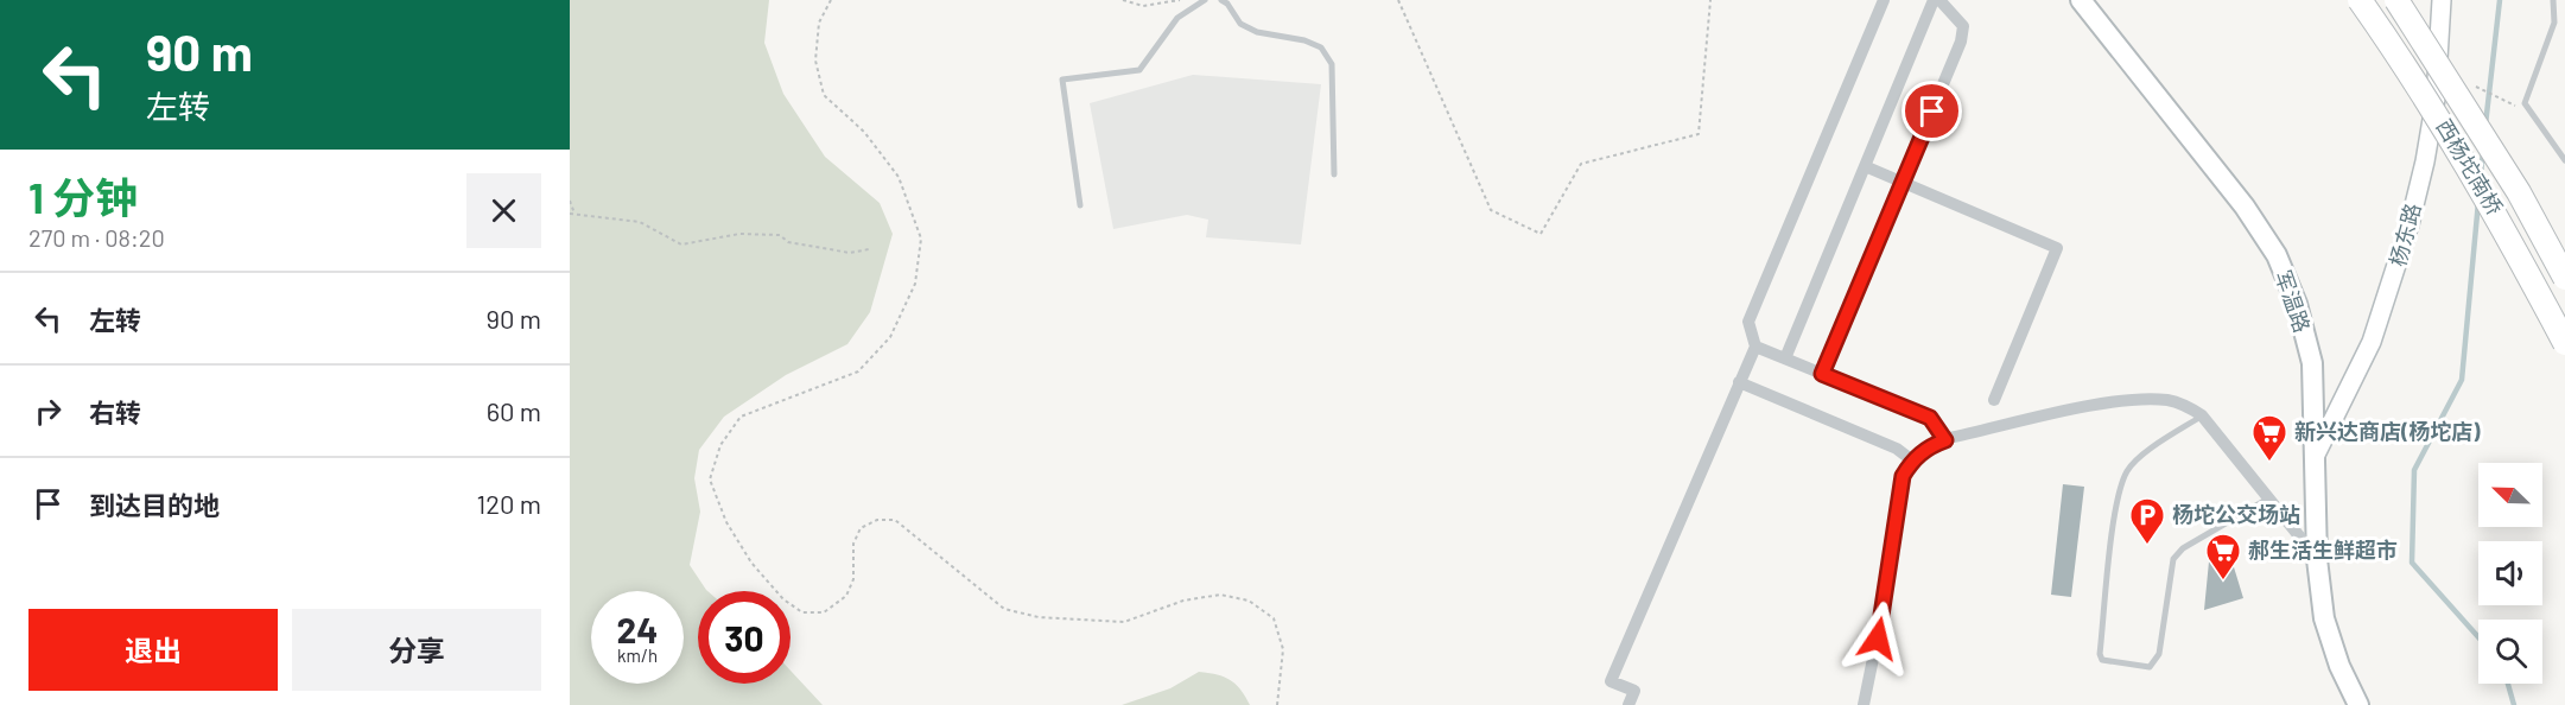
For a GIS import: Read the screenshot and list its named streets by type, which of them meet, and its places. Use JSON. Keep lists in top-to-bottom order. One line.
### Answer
{"streets":{"highway":["西杨坨南桥"],"main road":["军温路"],"street":["杨东路"]},"crossings":[["杨东路","军温路"]],"places":{"supermarket":["新兴达商店(杨坨店)","郝生活生鲜超市"],"parking":["杨坨公交场站"]},"north":"top left","page":{"turn":["90 m","左转"],"heading":["1 分钟","270 m · 08:20"],"list":[{"name":"左转","value":"90 m"},{"name":"右转","value":"60 m"},{"name":"到达目的地","value":"120 m"}],"speed":"24 km/h","limit":"30","buttons":["退出","分享"]}}
